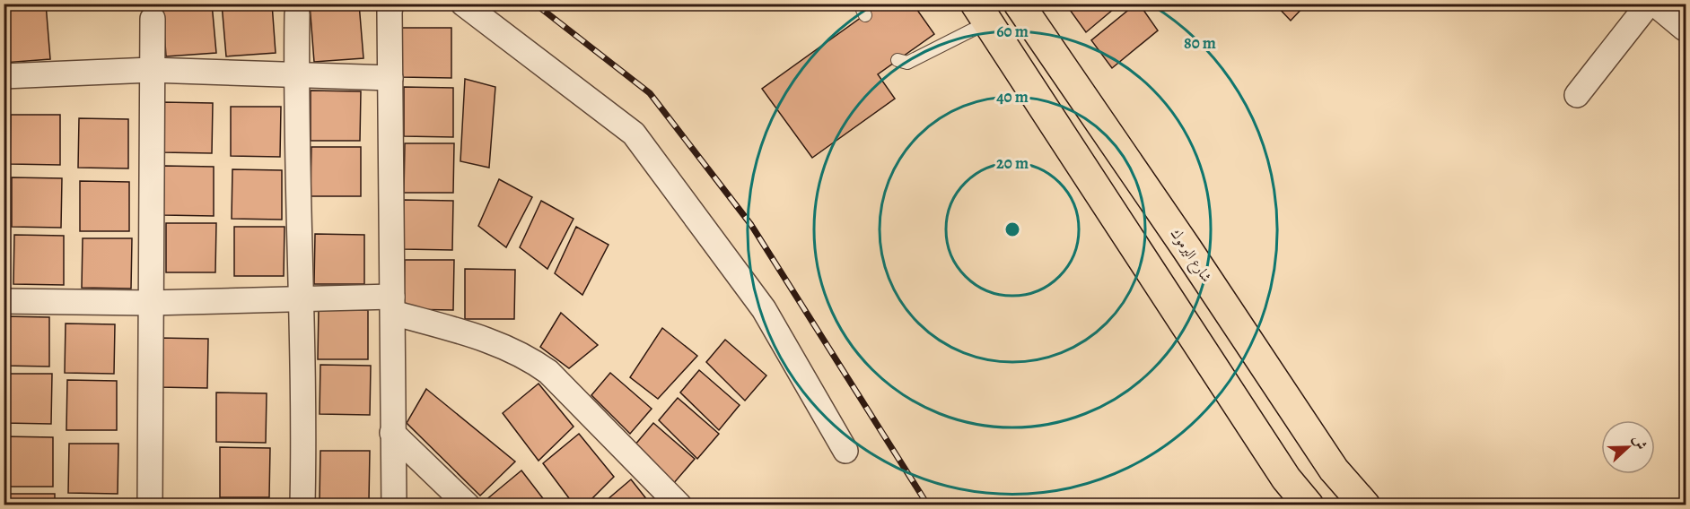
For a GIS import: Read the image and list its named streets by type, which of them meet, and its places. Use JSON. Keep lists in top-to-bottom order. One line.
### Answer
{"streets":{"highway":["شارع اليرموك"]},"north":"right","rings":["60 m","80 m","40 m","20 m"]}
